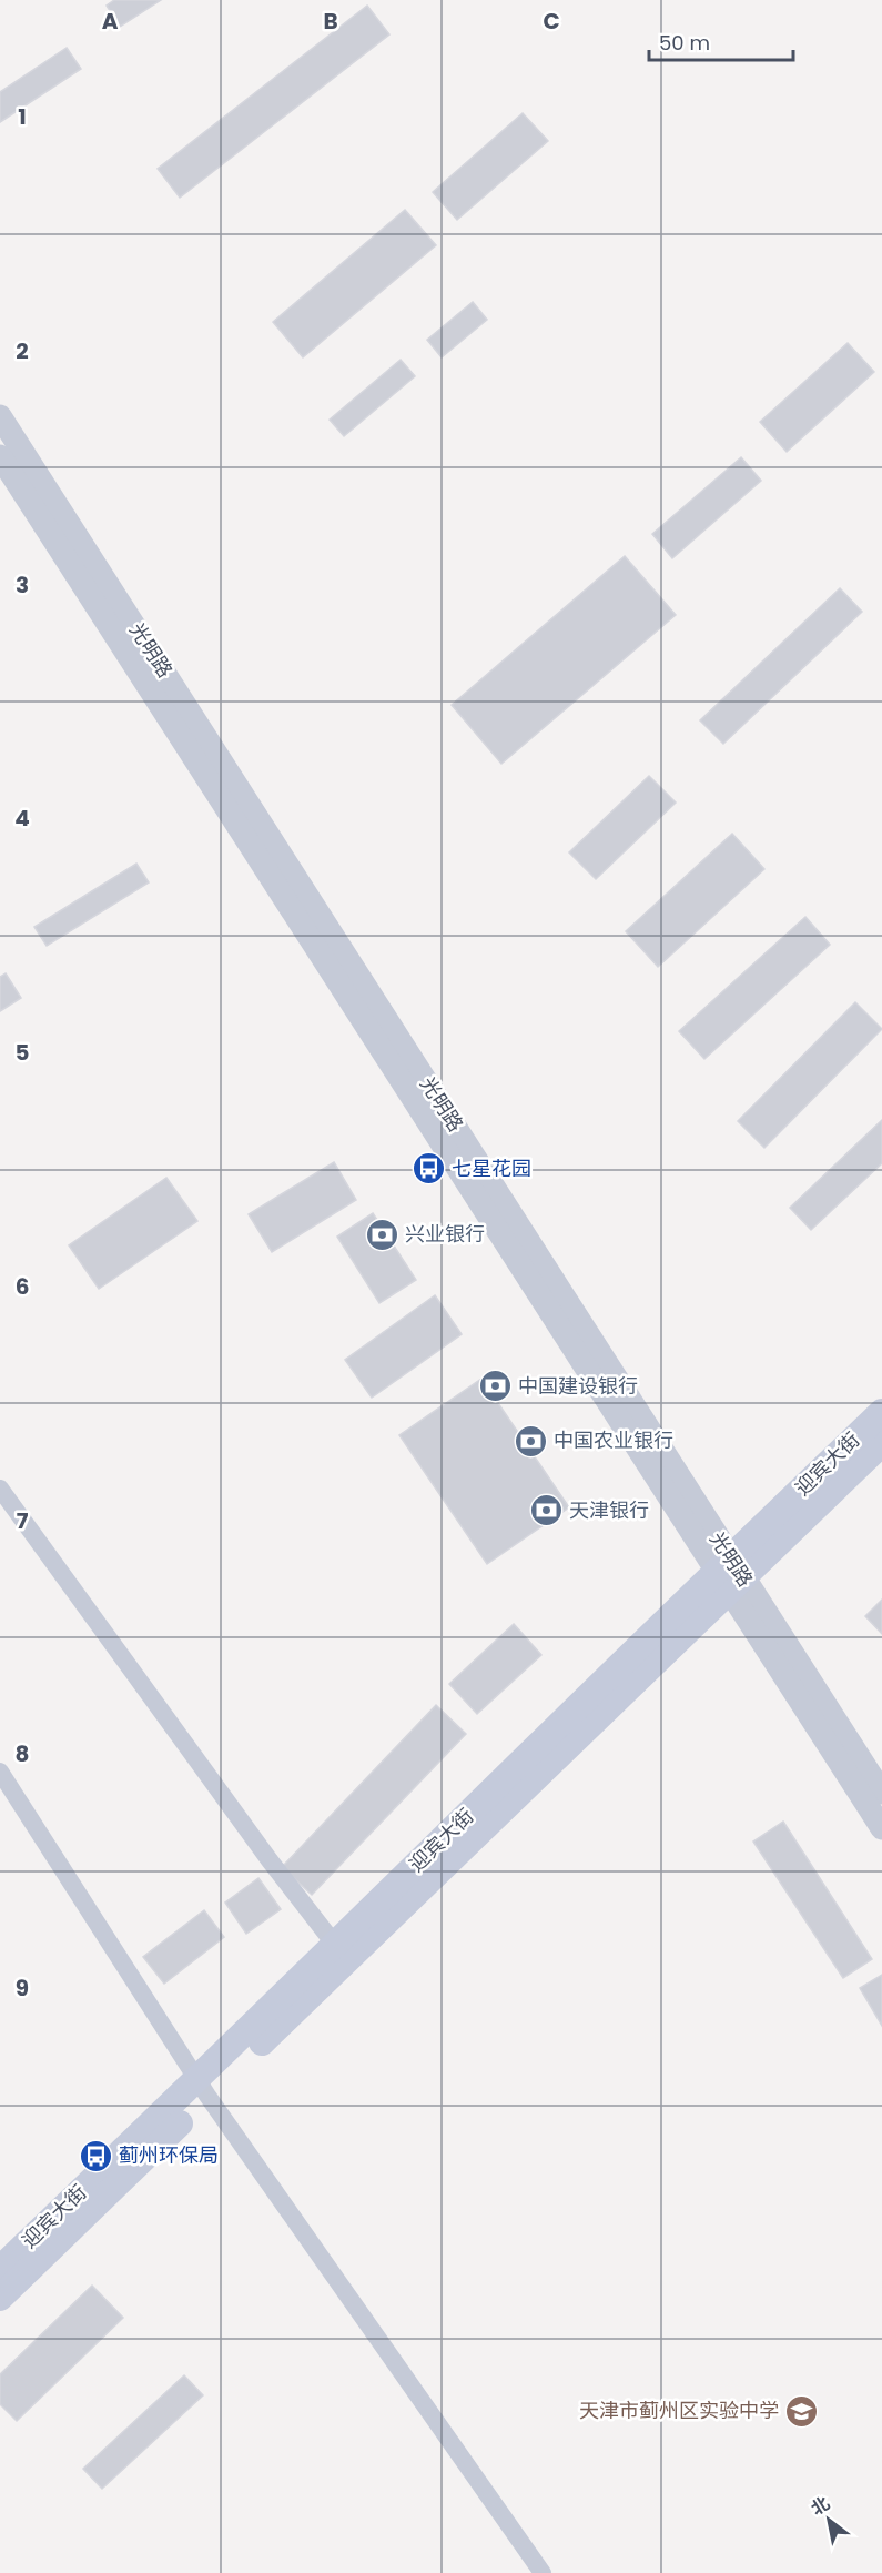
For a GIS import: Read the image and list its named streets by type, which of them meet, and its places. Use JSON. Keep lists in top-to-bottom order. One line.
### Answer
{"streets":{"main road":["迎宾大街"],"street":["光明路"]},"crossings":[["光明路","迎宾大街"]],"places":{"bus stop":["七星花园","蓟州环保局"],"bank":["兴业银行","中国建设银行","中国农业银行","天津银行"],"school or university":["天津市蓟州区实验中学"]},"scale_bar":"50 m","north":"top left","grid":{"columns":["A","B","C"],"rows":["1","2","3","4","5","6","7","8","9"]}}
